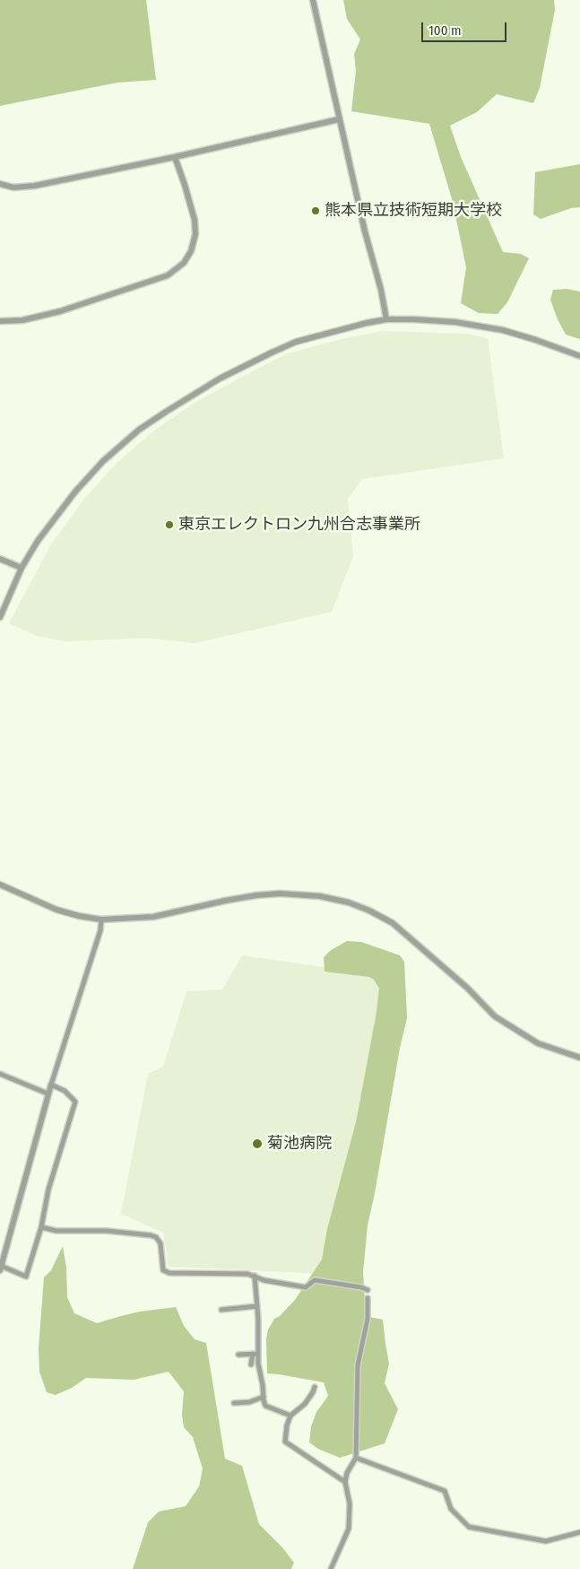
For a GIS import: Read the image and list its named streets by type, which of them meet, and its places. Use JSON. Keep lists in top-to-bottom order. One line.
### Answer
{"places":["熊本県立技術短期大学校","東京エレクトロン九州合志事業所","菊池病院"],"scale_bar":"100 m"}
